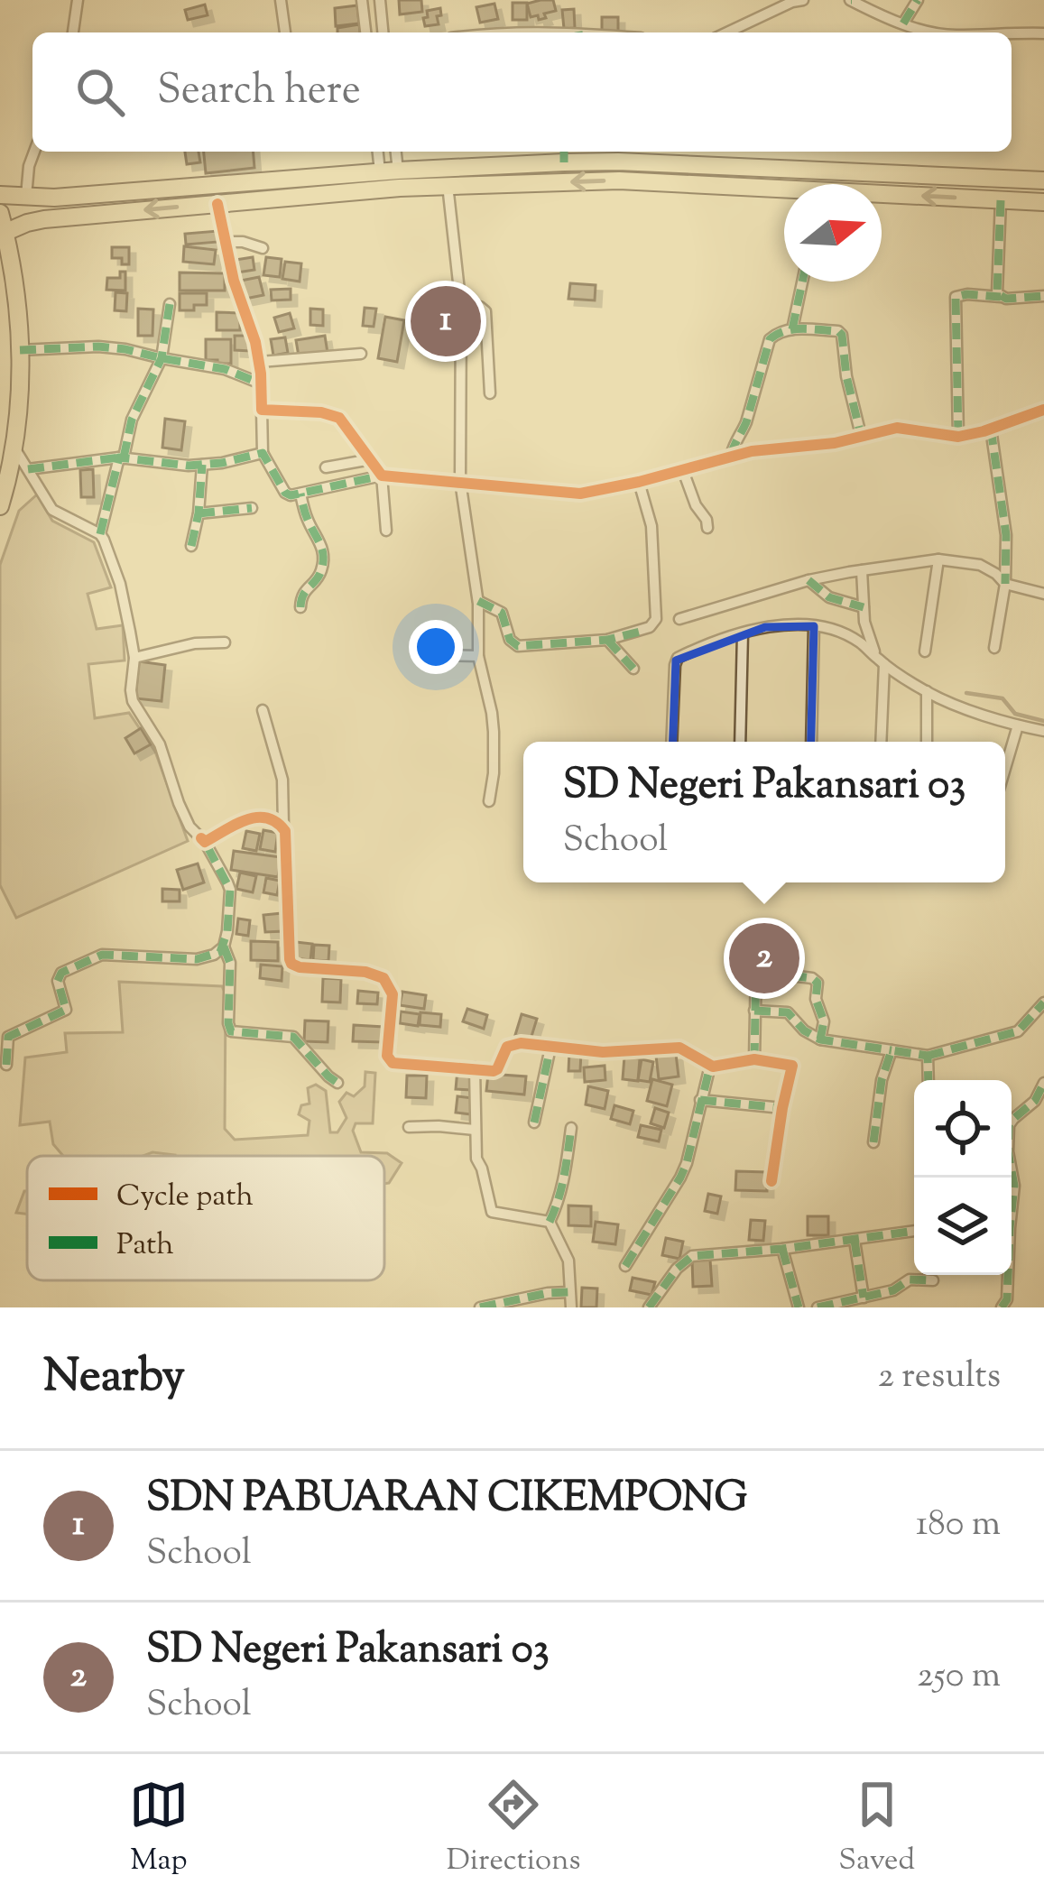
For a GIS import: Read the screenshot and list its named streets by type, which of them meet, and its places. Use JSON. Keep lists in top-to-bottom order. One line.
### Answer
{"legend":["Cycle path","Path"],"north":"right","page":{"search":"Search here","pins":["1","2"],"popup":["SD Negeri Pakansari 03","School"],"heading":["Nearby","2 results"],"list":[{"mark":"1","name":"SDN PABUARAN CIKEMPONG","note":"School","value":"180 m"},{"mark":"2","name":"SD Negeri Pakansari 03","note":"School","value":"250 m"}],"nav":["Map","Directions","Saved"]}}
